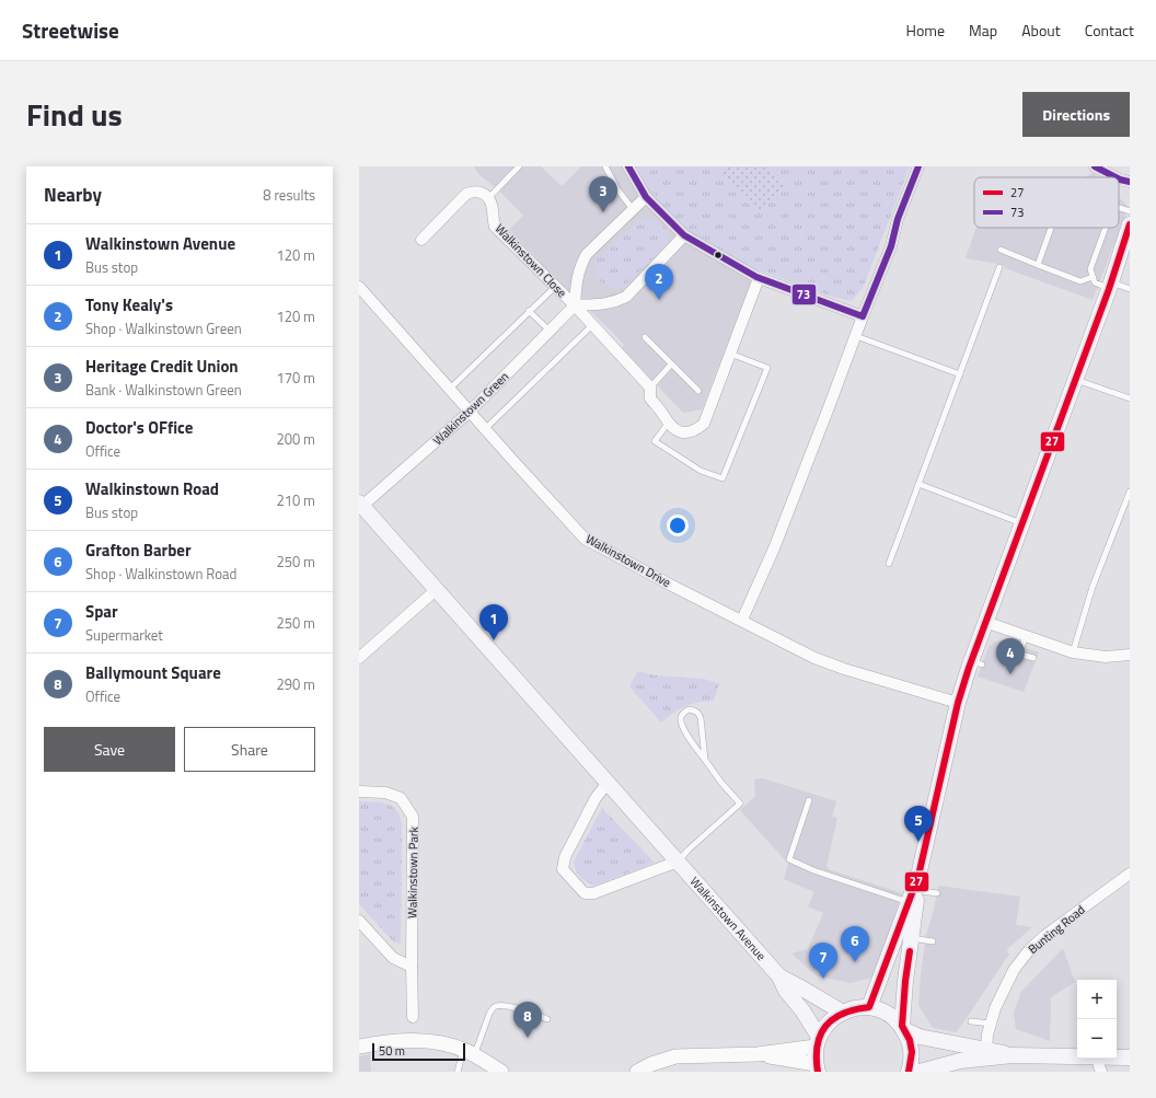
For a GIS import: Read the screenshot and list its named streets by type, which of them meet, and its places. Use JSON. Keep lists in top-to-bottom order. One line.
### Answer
{"streets":{"main road":["Walkinstown Avenue"],"street":["Walkinstown Close","Walkinstown Green","Walkinstown Drive","Walkinstown Park","Bunting Road"]},"crossings":[["Walkinstown Close","Walkinstown Green"],["Walkinstown Green","Walkinstown Drive"],["Walkinstown Green","Walkinstown Avenue"]],"lines":["transit line 73","transit line 27"],"legend":["27","73"],"scale_bar":"50 m","page":{"header":"Streetwise","nav":["Home","Map","About","Contact"],"title":"Find us","buttons":["Directions",["Save","Share"]],"heading":["Nearby","8 results"],"pins":["3","2","1","4","5","6","7","8"],"list":[{"mark":"1","name":"Walkinstown Avenue","note":"Bus stop","value":"120 m"},{"mark":"2","name":"Tony Kealy's","note":"Shop · Walkinstown Green","value":"120 m"},{"mark":"3","name":"Heritage Credit Union","note":"Bank · Walkinstown Green","value":"170 m"},{"mark":"4","name":"Doctor's OFfice","note":"Office","value":"200 m"},{"mark":"5","name":"Walkinstown Road","note":"Bus stop","value":"210 m"},{"mark":"6","name":"Grafton Barber","note":"Shop · Walkinstown Road","value":"250 m"},{"mark":"7","name":"Spar","note":"Supermarket","value":"250 m"},{"mark":"8","name":"Ballymount Square","note":"Office","value":"290 m"}],"map_buttons":["+","−"],"scale":"50 m"}}
